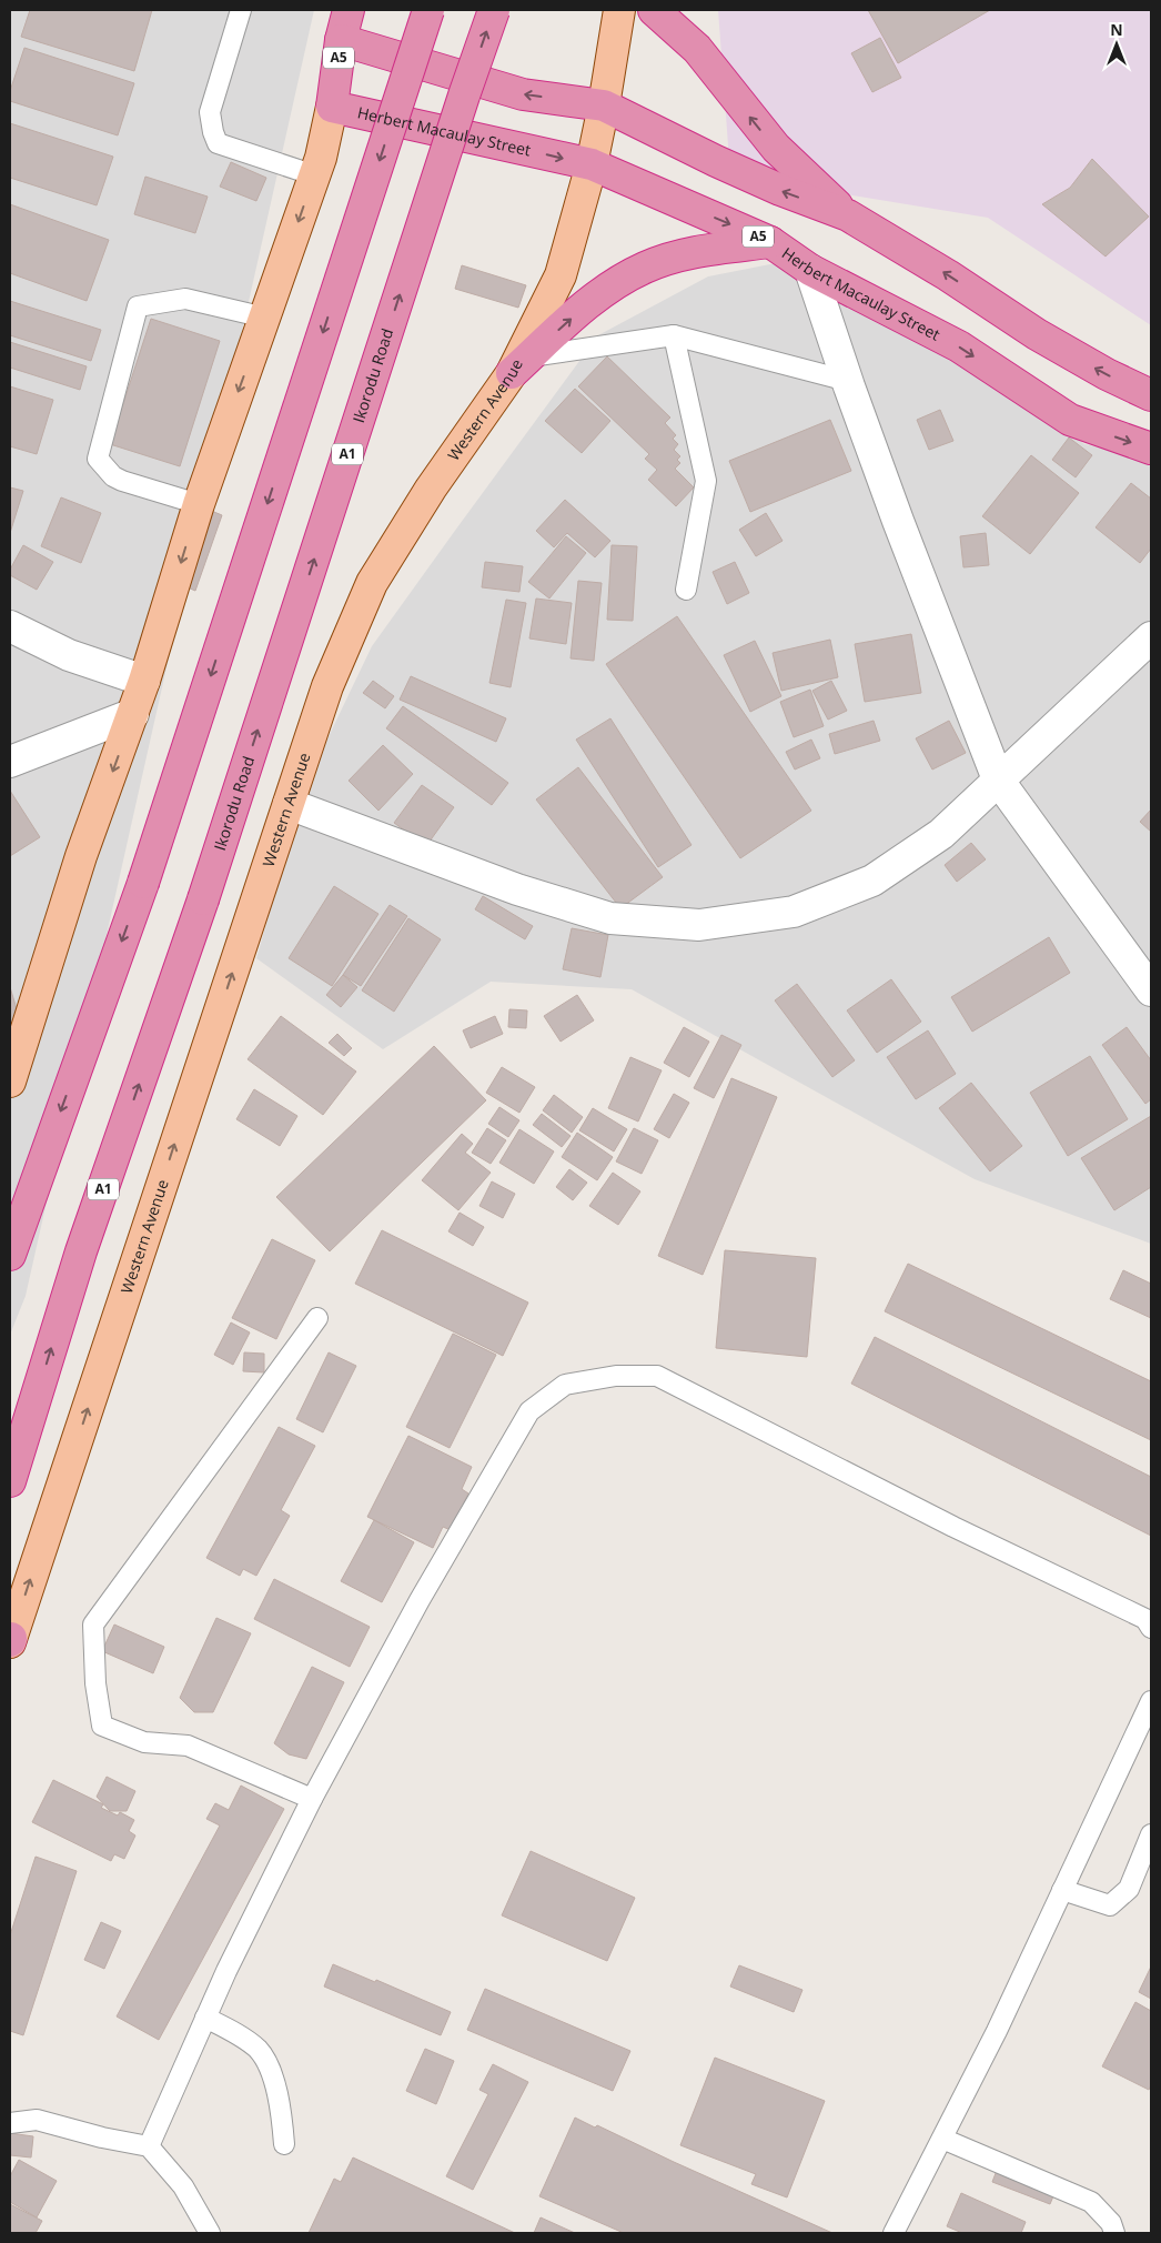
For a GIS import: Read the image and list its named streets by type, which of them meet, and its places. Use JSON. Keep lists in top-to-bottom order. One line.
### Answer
{"streets":{"highway":["A5","Herbert Macaulay Street","Ikorodu Road","A1"],"main road":["Western Avenue"]},"crossings":[["A5","Herbert Macaulay Street"],["A5","Western Avenue"],["Herbert Macaulay Street","Western Avenue"]],"north":"top"}
